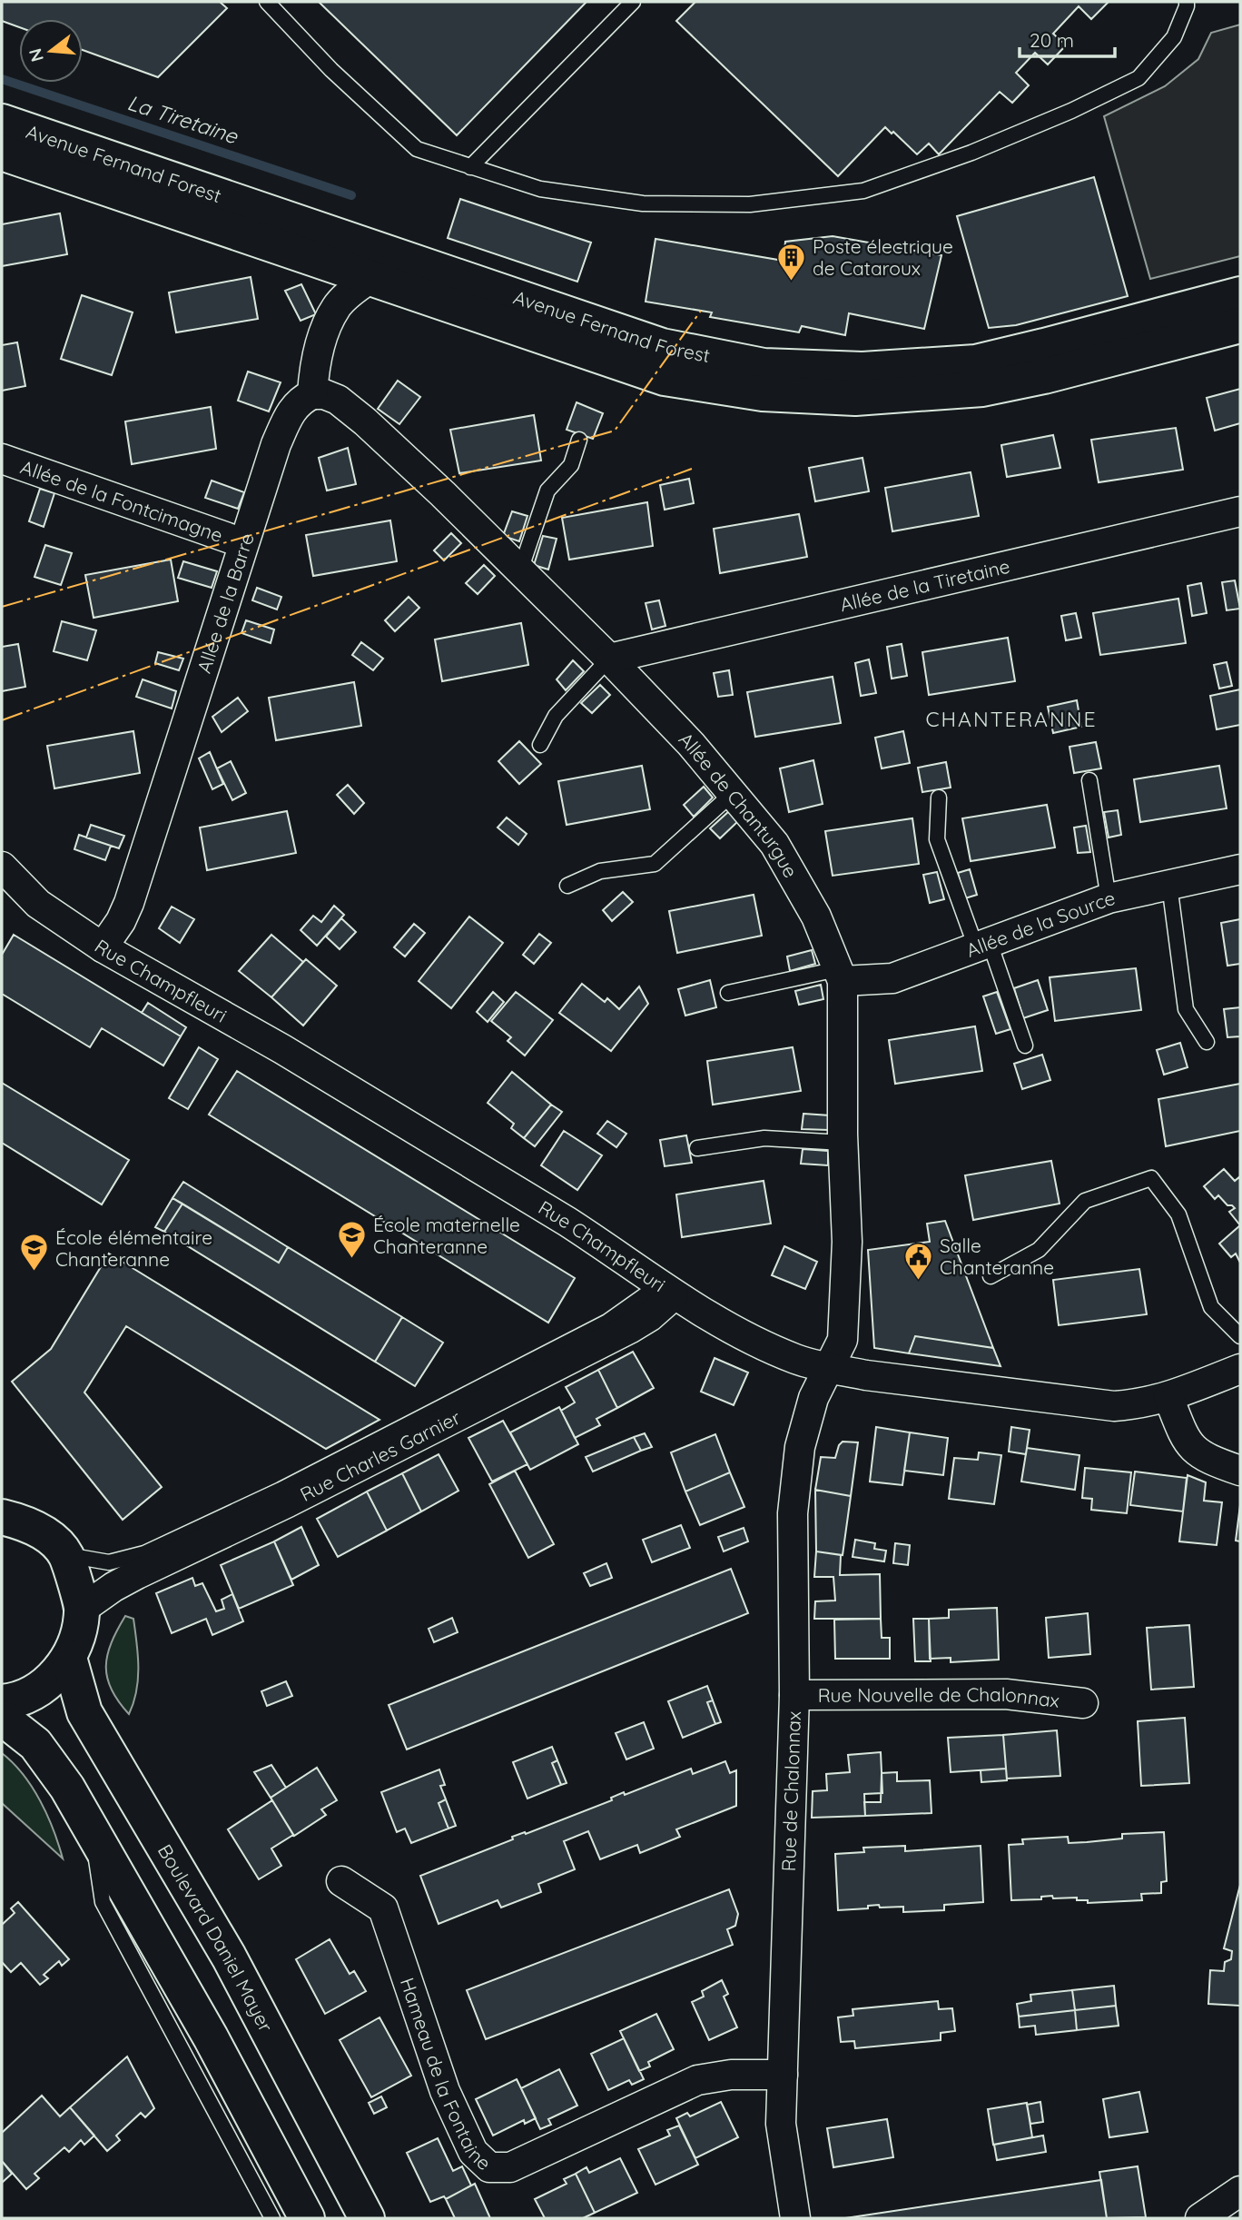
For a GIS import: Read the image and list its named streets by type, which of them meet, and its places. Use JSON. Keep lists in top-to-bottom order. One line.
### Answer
{"streets":{"main road":["Avenue Fernand Forest","Boulevard Daniel Mayer"],"street":["Allée de la Fontcimagne","Allée de la Tiretaine","Allée de la Barre","Allée de Chanturgue","Allée de la Source","Rue Champfleuri","Rue Charles Garnier","Rue Nouvelle de Chalonnax","Rue de Chalonnax","Hameau de la Fontaine"]},"crossings":[["Allée de la Fontcimagne","Allée de la Barre"],["Allée de la Tiretaine","Allée de Chanturgue"],["Allée de la Barre","Allée de Chanturgue"],["Allée de la Barre","Rue Champfleuri"],["Allée de Chanturgue","Allée de la Source"],["Allée de Chanturgue","Rue Champfleuri"],["Allée de Chanturgue","Rue de Chalonnax"],["Rue Champfleuri","Rue Charles Garnier"],["Rue Champfleuri","Rue de Chalonnax"],["Rue Nouvelle de Chalonnax","Rue de Chalonnax"],["Rue de Chalonnax","Hameau de la Fontaine"]],"districts":["CHANTERANNE"],"water":["La Tiretaine"],"places":{"building":["Poste électrique de Cataroux"],"school or university":["École maternelle Chanteranne","École élémentaire Chanteranne"],"public building":["Salle Chanteranne"]},"scale_bar":"20 m","north":"left"}
